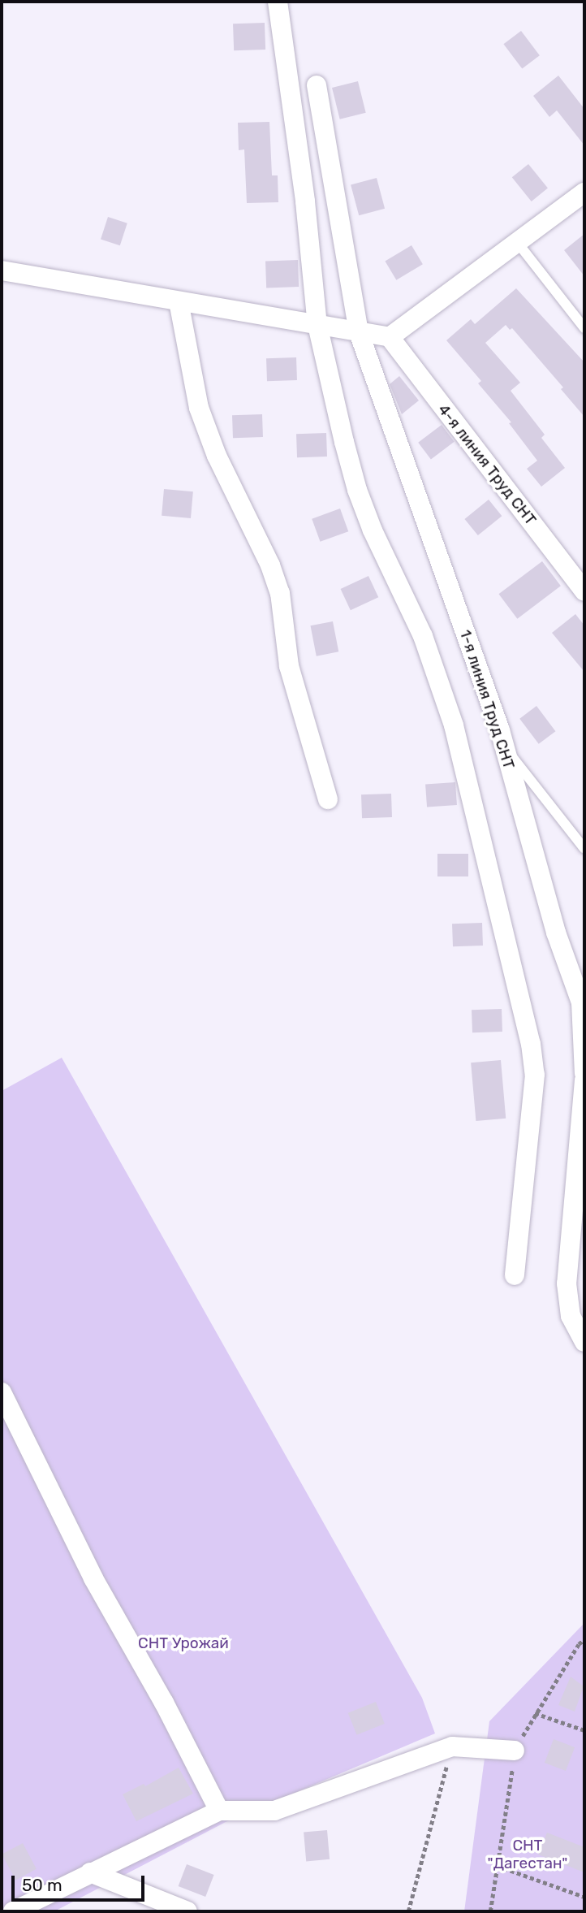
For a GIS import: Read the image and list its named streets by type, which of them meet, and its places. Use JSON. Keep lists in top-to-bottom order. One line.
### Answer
{"streets":{"street":["4-я линия Труд СНТ","1-я линия Труд СНТ"]},"parks":["СНТ Урожай","СНТ \"Дагестан\""],"scale_bar":"50 m"}
